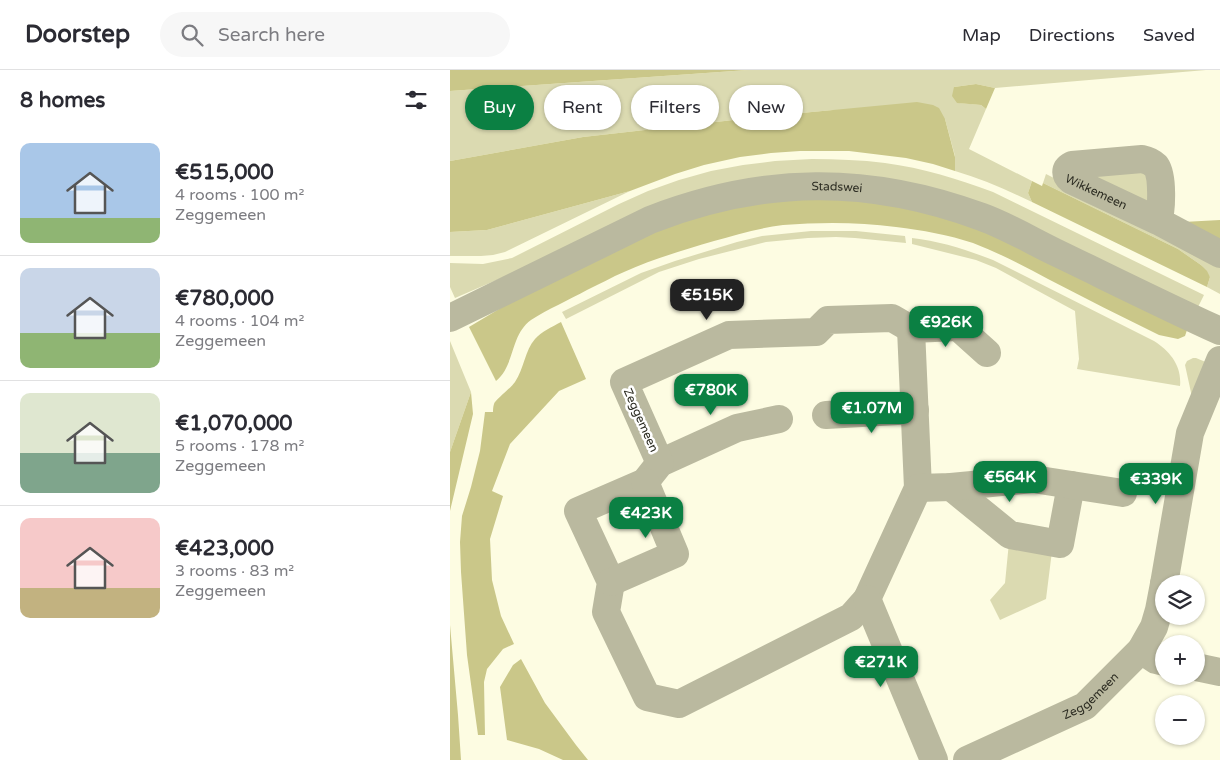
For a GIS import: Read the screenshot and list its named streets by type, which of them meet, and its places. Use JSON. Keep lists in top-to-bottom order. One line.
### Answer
{"streets":{"street":["Stadswei","Zeggemeen"]},"page":{"header":"Doorstep","search":"Search here","nav":["Map","Directions","Saved"],"heading":"8 homes","chip":["Buy","Rent","Filters","New"],"list":[{"name":"€515,000","note":"4 rooms · 100 m² · Zeggemeen"},{"name":"€780,000","note":"4 rooms · 104 m² · Zeggemeen"},{"name":"€1,070,000","note":"5 rooms · 178 m² · Zeggemeen"},{"name":"€423,000","note":"3 rooms · 83 m² · Zeggemeen"}],"price":["€515K","€926K","€780K","€1.07M","€564K","€339K","€423K","€271K"],"map_buttons":["+","−"]}}
